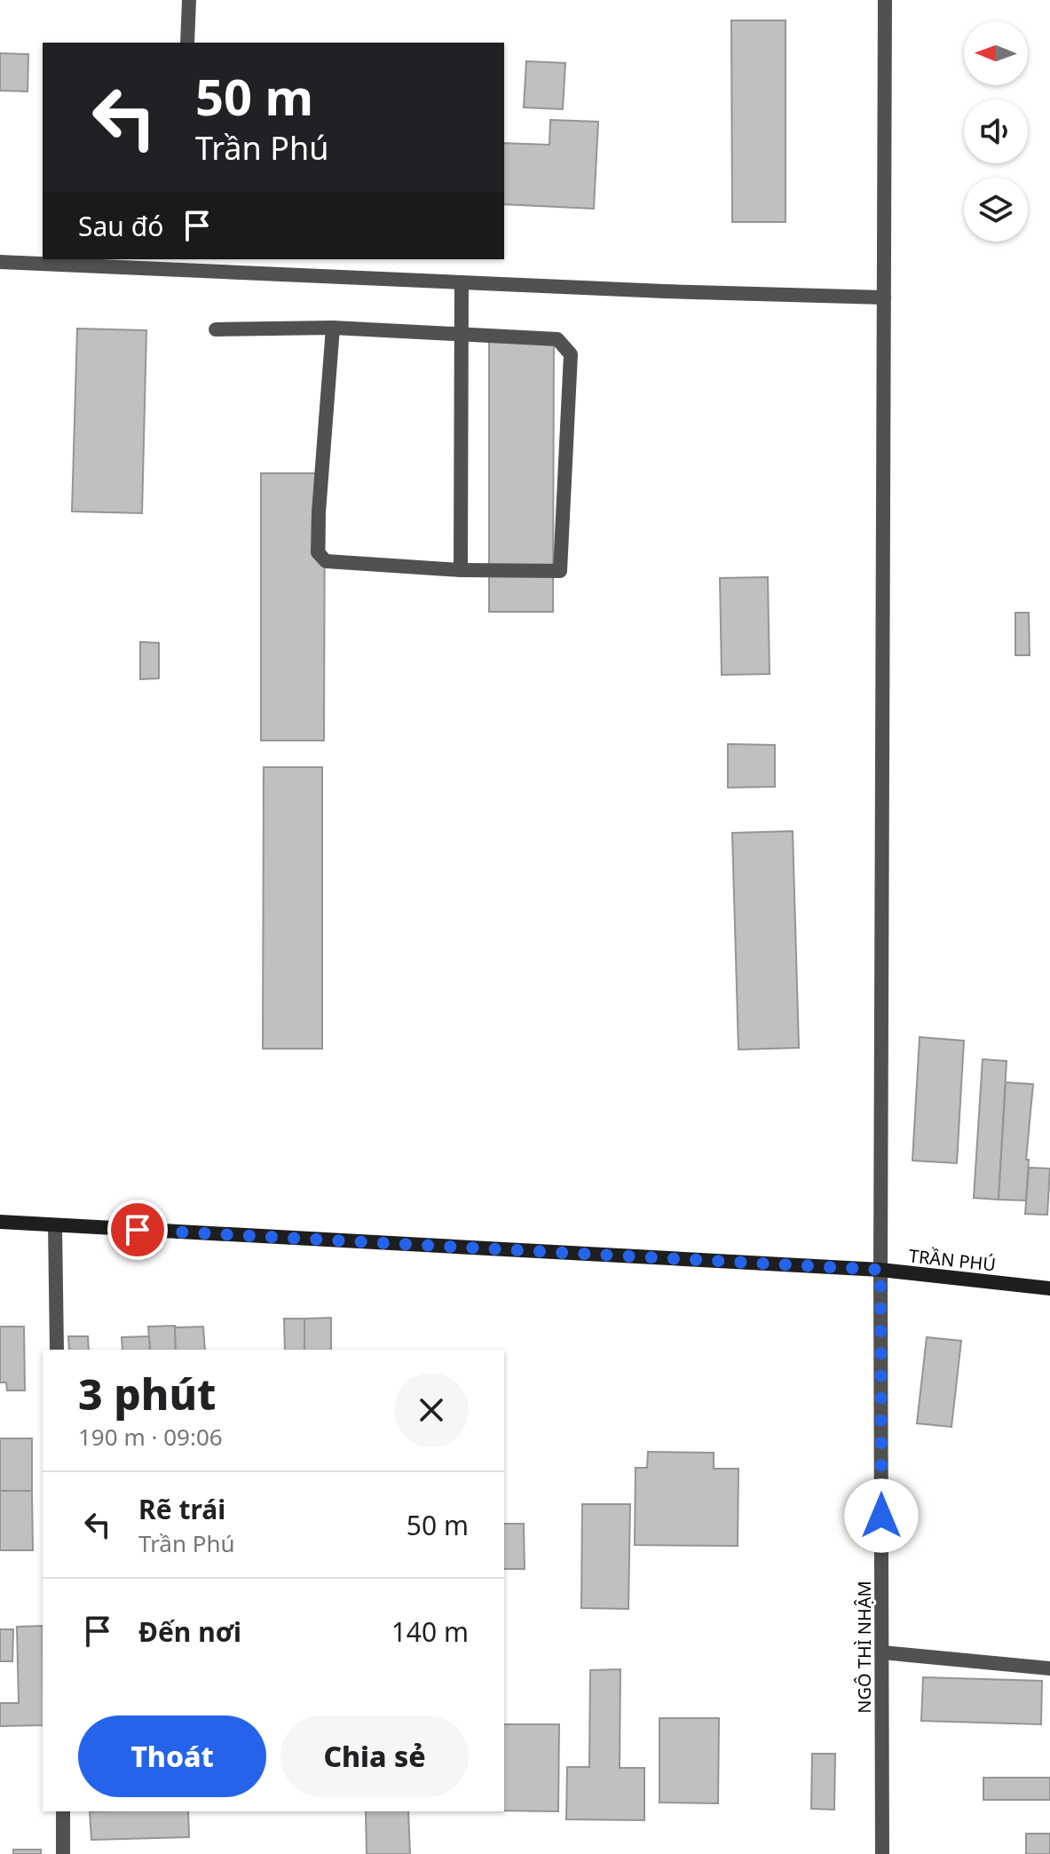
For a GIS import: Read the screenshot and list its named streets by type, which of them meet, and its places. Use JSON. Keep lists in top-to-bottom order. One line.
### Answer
{"streets":{"street":["TRẦN PHÚ","NGÔ THÌ NHẬM"]},"crossings":[["TRẦN PHÚ","NGÔ THÌ NHẬM"]],"north":"left","page":{"turn":["50 m","Trần Phú"],"then":"Sau đó","heading":["3 phút","190 m · 09:06"],"list":[{"name":"Rẽ trái","note":"Trần Phú","value":"50 m"},{"name":"Đến nơi","value":"140 m"}],"buttons":["Thoát","Chia sẻ"]}}
